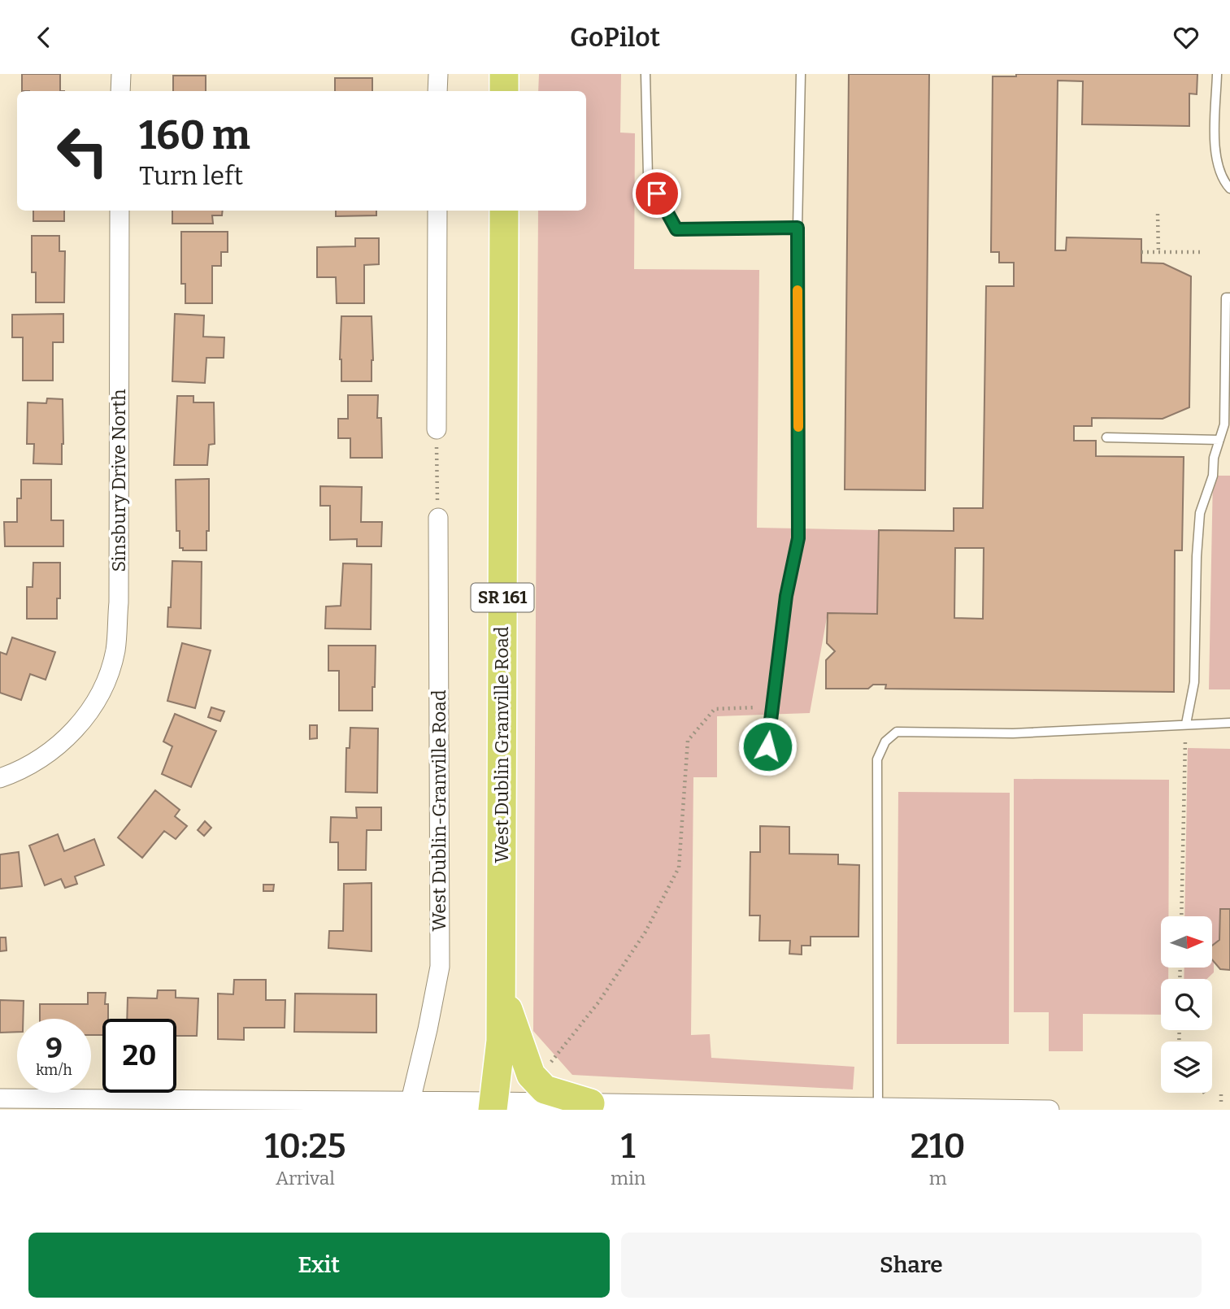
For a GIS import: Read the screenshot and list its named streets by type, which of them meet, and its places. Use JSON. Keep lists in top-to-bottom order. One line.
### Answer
{"streets":{"main road":["SR 161","West Dublin Granville Road"],"street":["Sinsbury Drive North","West Dublin-Granville Road"]},"north":"right","page":{"header":"GoPilot","turn":["160 m","Turn left"],"speed":"9 km/h","limit":"20","eta":["10:25","Arrival","1","min","210","m"],"buttons":["Exit","Share"]}}
